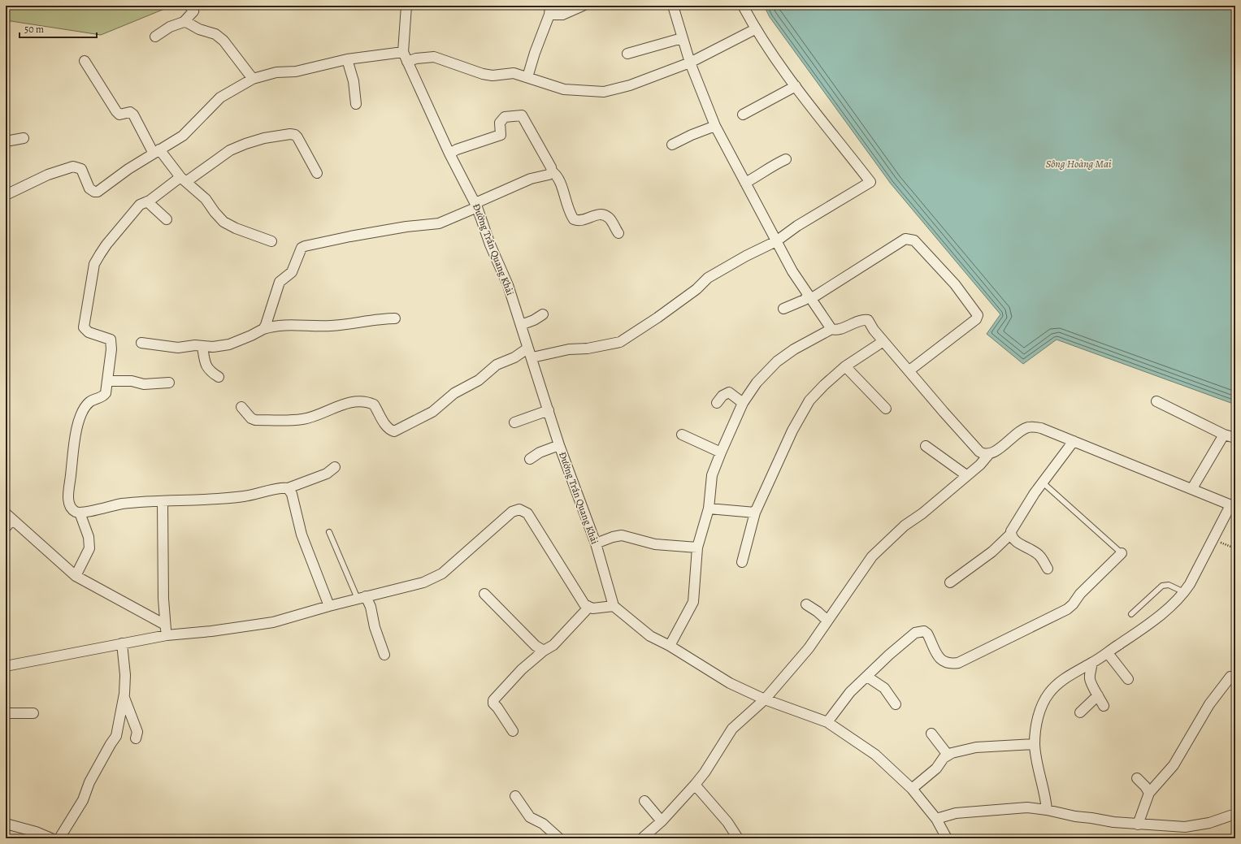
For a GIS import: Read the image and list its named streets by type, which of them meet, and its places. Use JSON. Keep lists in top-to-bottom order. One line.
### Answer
{"streets":{"street":["Đường Trần Quang Khải"]},"water":["Sông Hoàng Mai"],"scale_bar":"50 m"}
